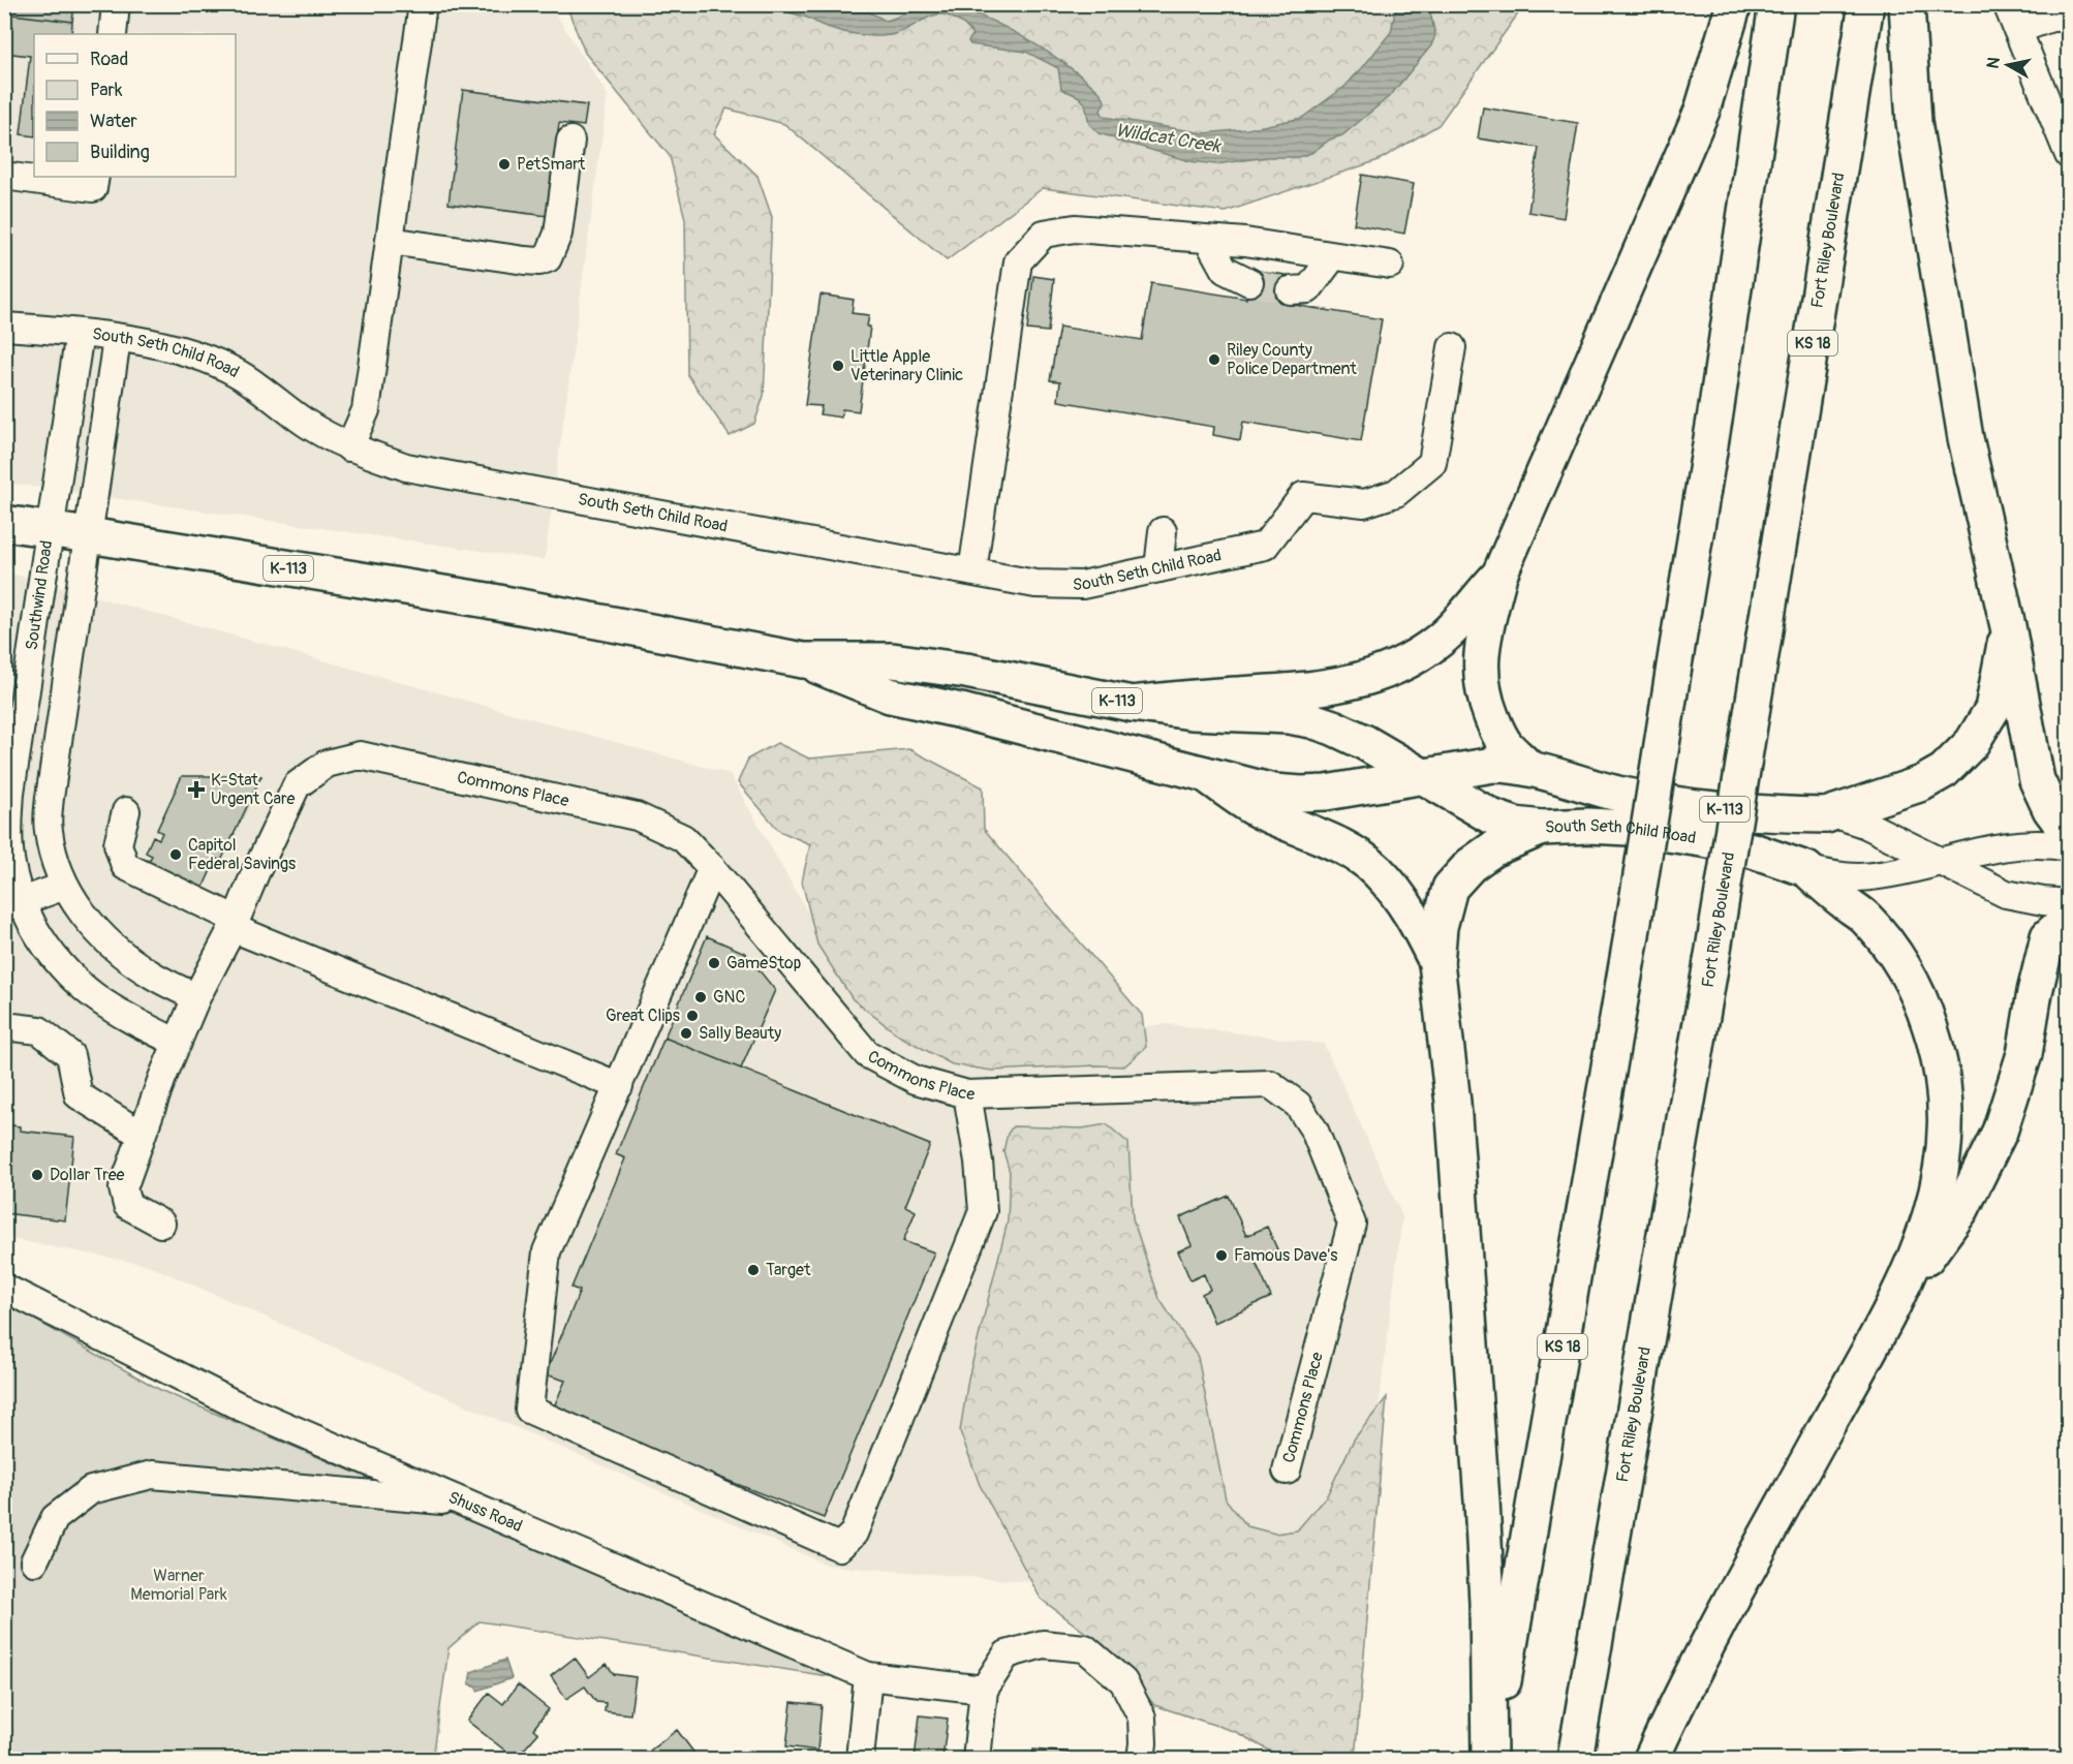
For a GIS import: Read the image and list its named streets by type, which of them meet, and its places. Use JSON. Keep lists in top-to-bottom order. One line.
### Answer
{"streets":{"main road":["Fort Riley Boulevard","KS 18","South Seth Child Road","K-113"],"street":["Southwind Road","Commons Place","Shuss Road"]},"crossings":[["South Seth Child Road","Southwind Road"],["Southwind Road","Commons Place"]],"water":["Wildcat Creek"],"parks":["Warner Memorial Park"],"places":{"other":["PetSmart","Riley County Police Department","Little Apple Veterinary Clinic","Capitol Federal Savings","GameStop","GNC","Great Clips","Sally Beauty","Dollar Tree","Famous Dave's","Target"],"health":["K-Stat Urgent Care"]},"legend":["Road","Park","Water","Building"],"north":"left"}
